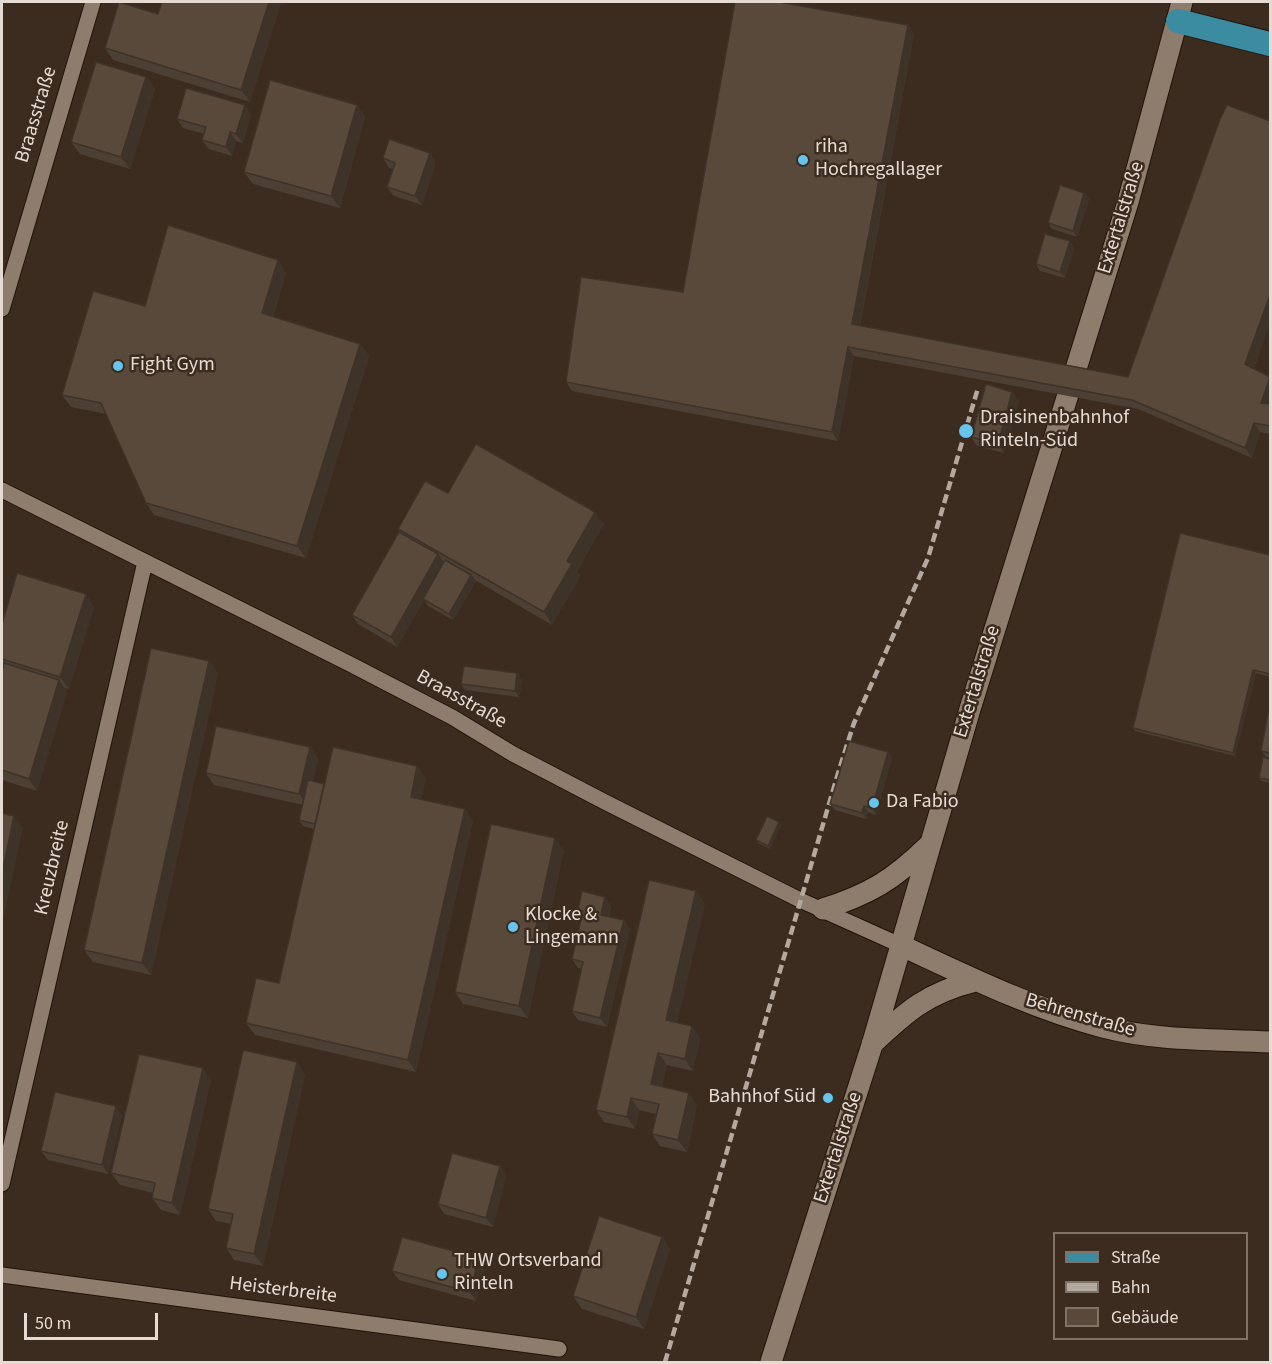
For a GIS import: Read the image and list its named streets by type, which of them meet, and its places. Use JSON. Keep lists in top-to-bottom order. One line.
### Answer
{"streets":{"main road":["Extertalstraße","Behrenstraße"],"street":["Braasstraße","Kreuzbreite","Heisterbreite"]},"crossings":[["Braasstraße","Extertalstraße"],["Braasstraße","Kreuzbreite"],["Braasstraße","Behrenstraße"],["Extertalstraße","Behrenstraße"]],"places":["riha Hochregallager","Fight Gym","Draisinenbahnhof Rinteln-Süd","Da Fabio","Klocke & Lingemann","Bahnhof Süd","THW Ortsverband Rinteln"],"legend":["Straße","Bahn","Gebäude"],"scale_bar":"50 m"}
